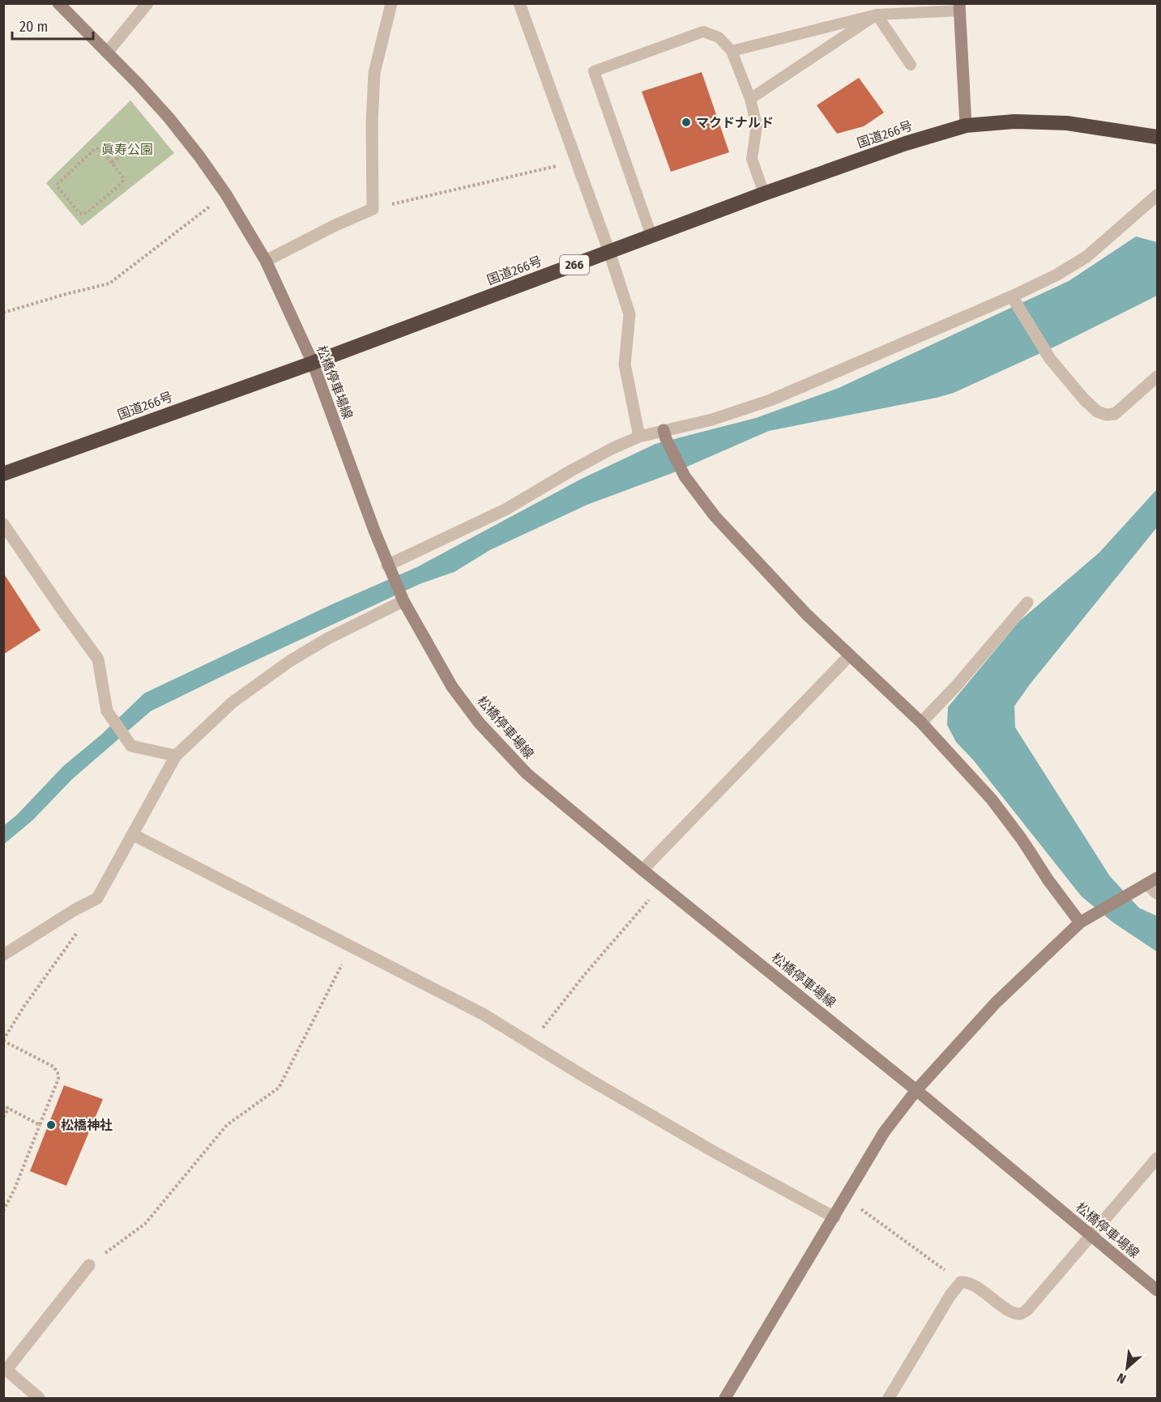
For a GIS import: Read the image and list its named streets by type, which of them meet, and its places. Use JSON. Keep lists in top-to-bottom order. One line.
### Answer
{"streets":{"highway":["国道266号","266"],"main road":["松橋停車場線"]},"crossings":[["国道266号","松橋停車場線"]],"parks":["眞寿公園"],"places":["マクドナルド","松橋神社"],"scale_bar":"20 m","north":"bottom left"}
